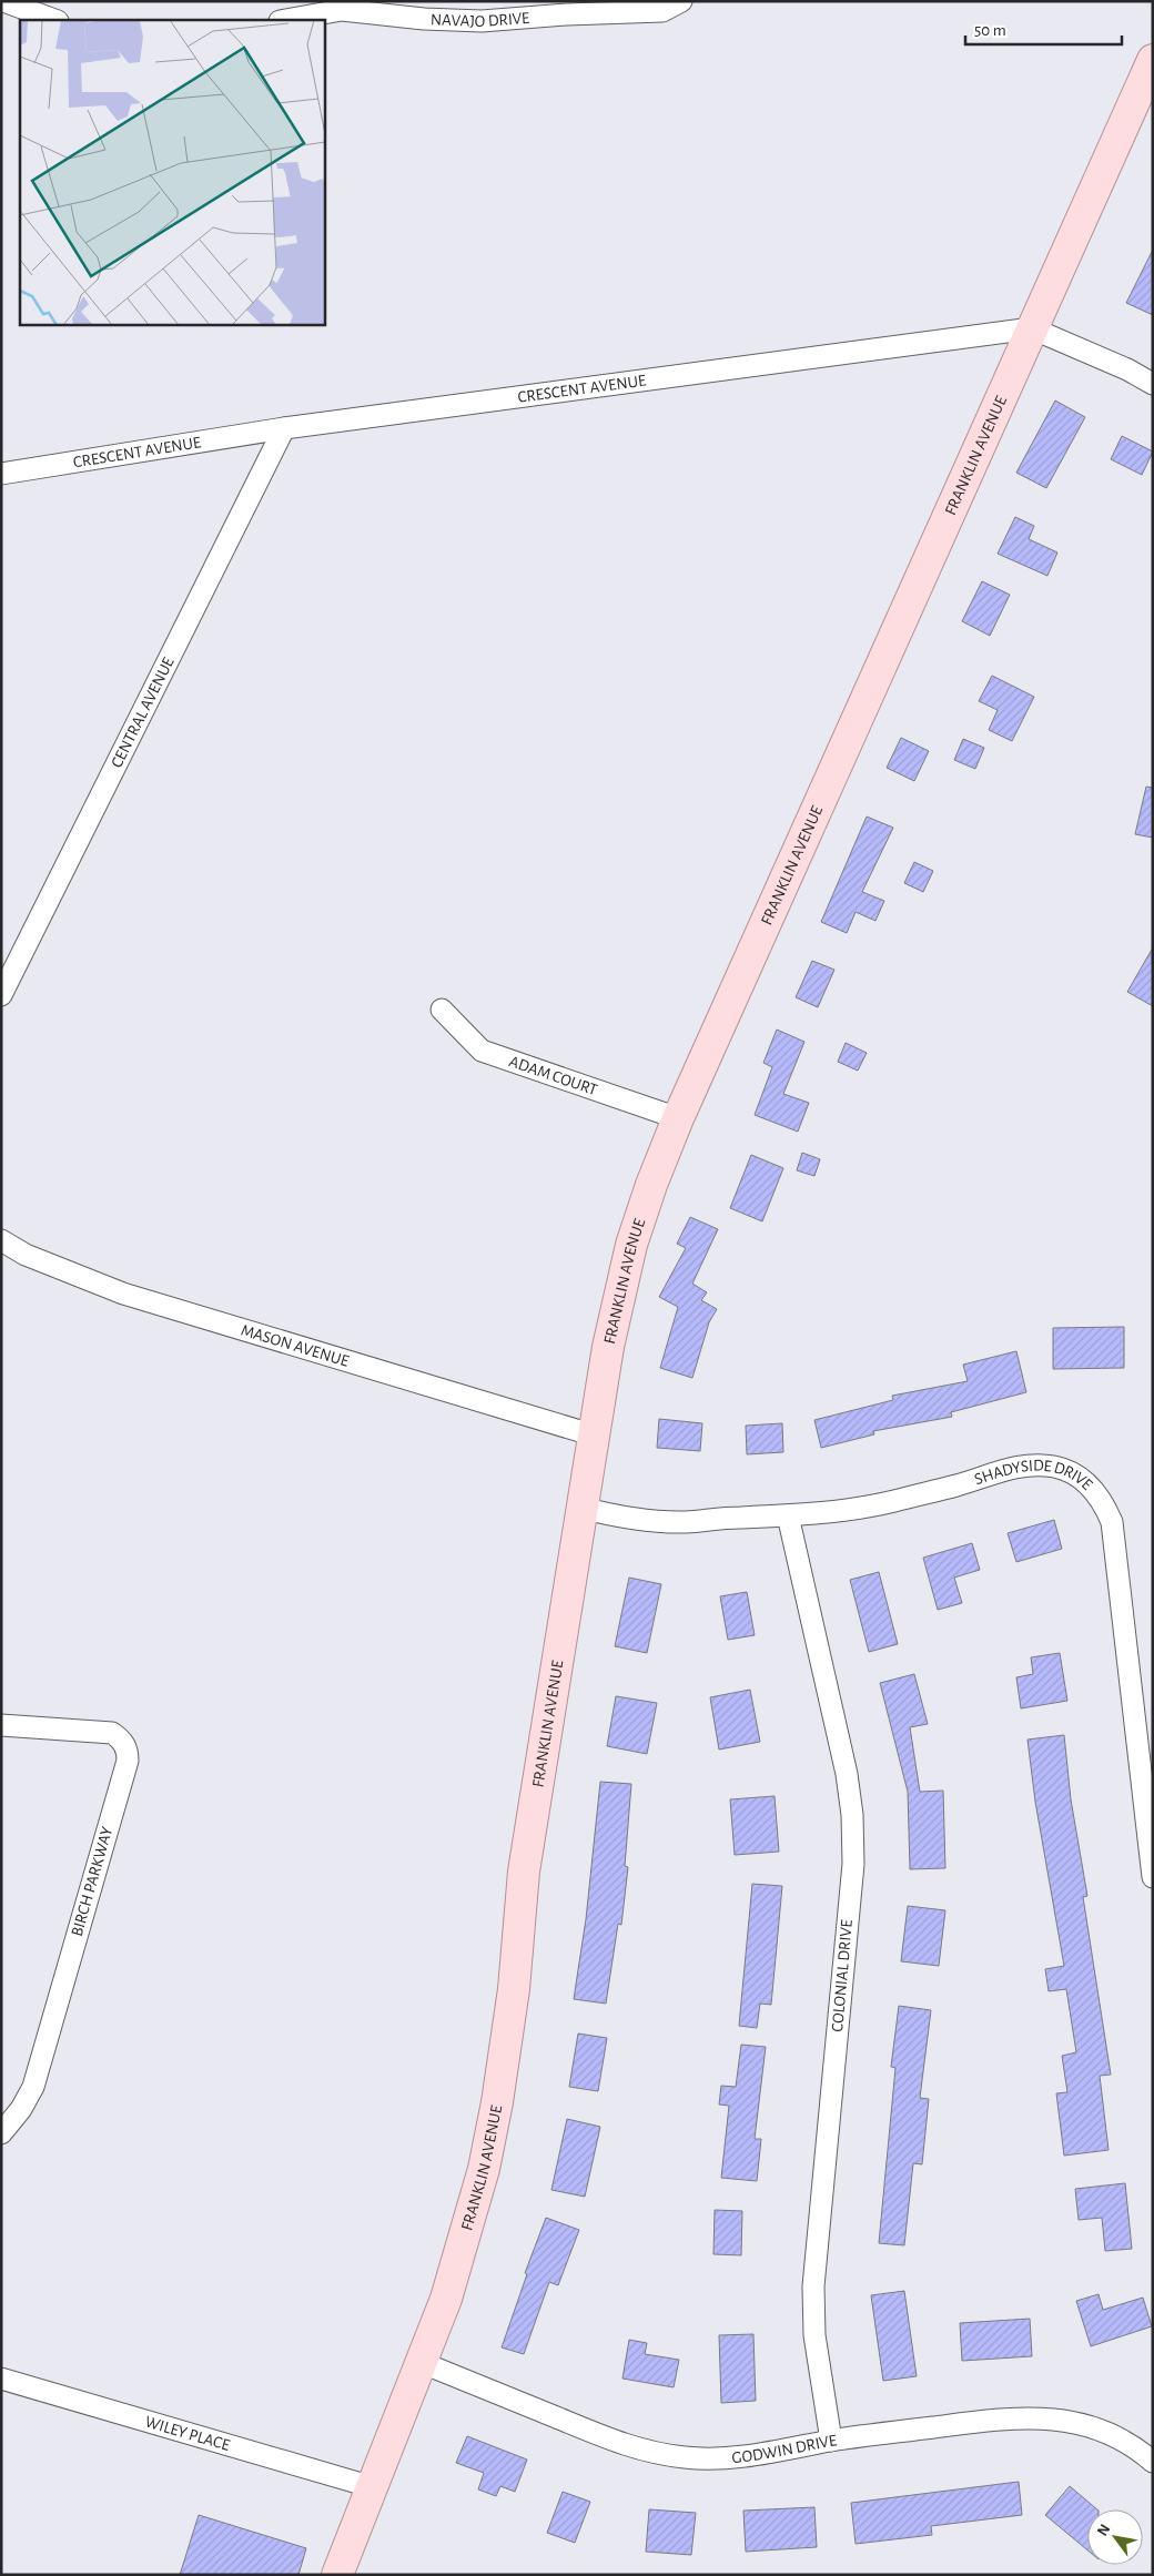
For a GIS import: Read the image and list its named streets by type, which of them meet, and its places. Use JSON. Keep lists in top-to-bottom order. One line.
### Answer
{"streets":{"main road":["FRANKLIN AVENUE"],"street":["NAVAJO DRIVE","CRESCENT AVENUE","CENTRAL AVENUE","ADAM COURT","MASON AVENUE","SHADYSIDE DRIVE","BIRCH PARKWAY","COLONIAL DRIVE","WILEY PLACE","GODWIN DRIVE"]},"crossings":[["CRESCENT AVENUE","FRANKLIN AVENUE"],["CRESCENT AVENUE","CENTRAL AVENUE"],["FRANKLIN AVENUE","ADAM COURT"],["FRANKLIN AVENUE","MASON AVENUE"],["FRANKLIN AVENUE","SHADYSIDE DRIVE"],["FRANKLIN AVENUE","WILEY PLACE"],["FRANKLIN AVENUE","GODWIN DRIVE"],["SHADYSIDE DRIVE","COLONIAL DRIVE"],["COLONIAL DRIVE","GODWIN DRIVE"]],"scale_bar":"50 m","north":"top left"}
